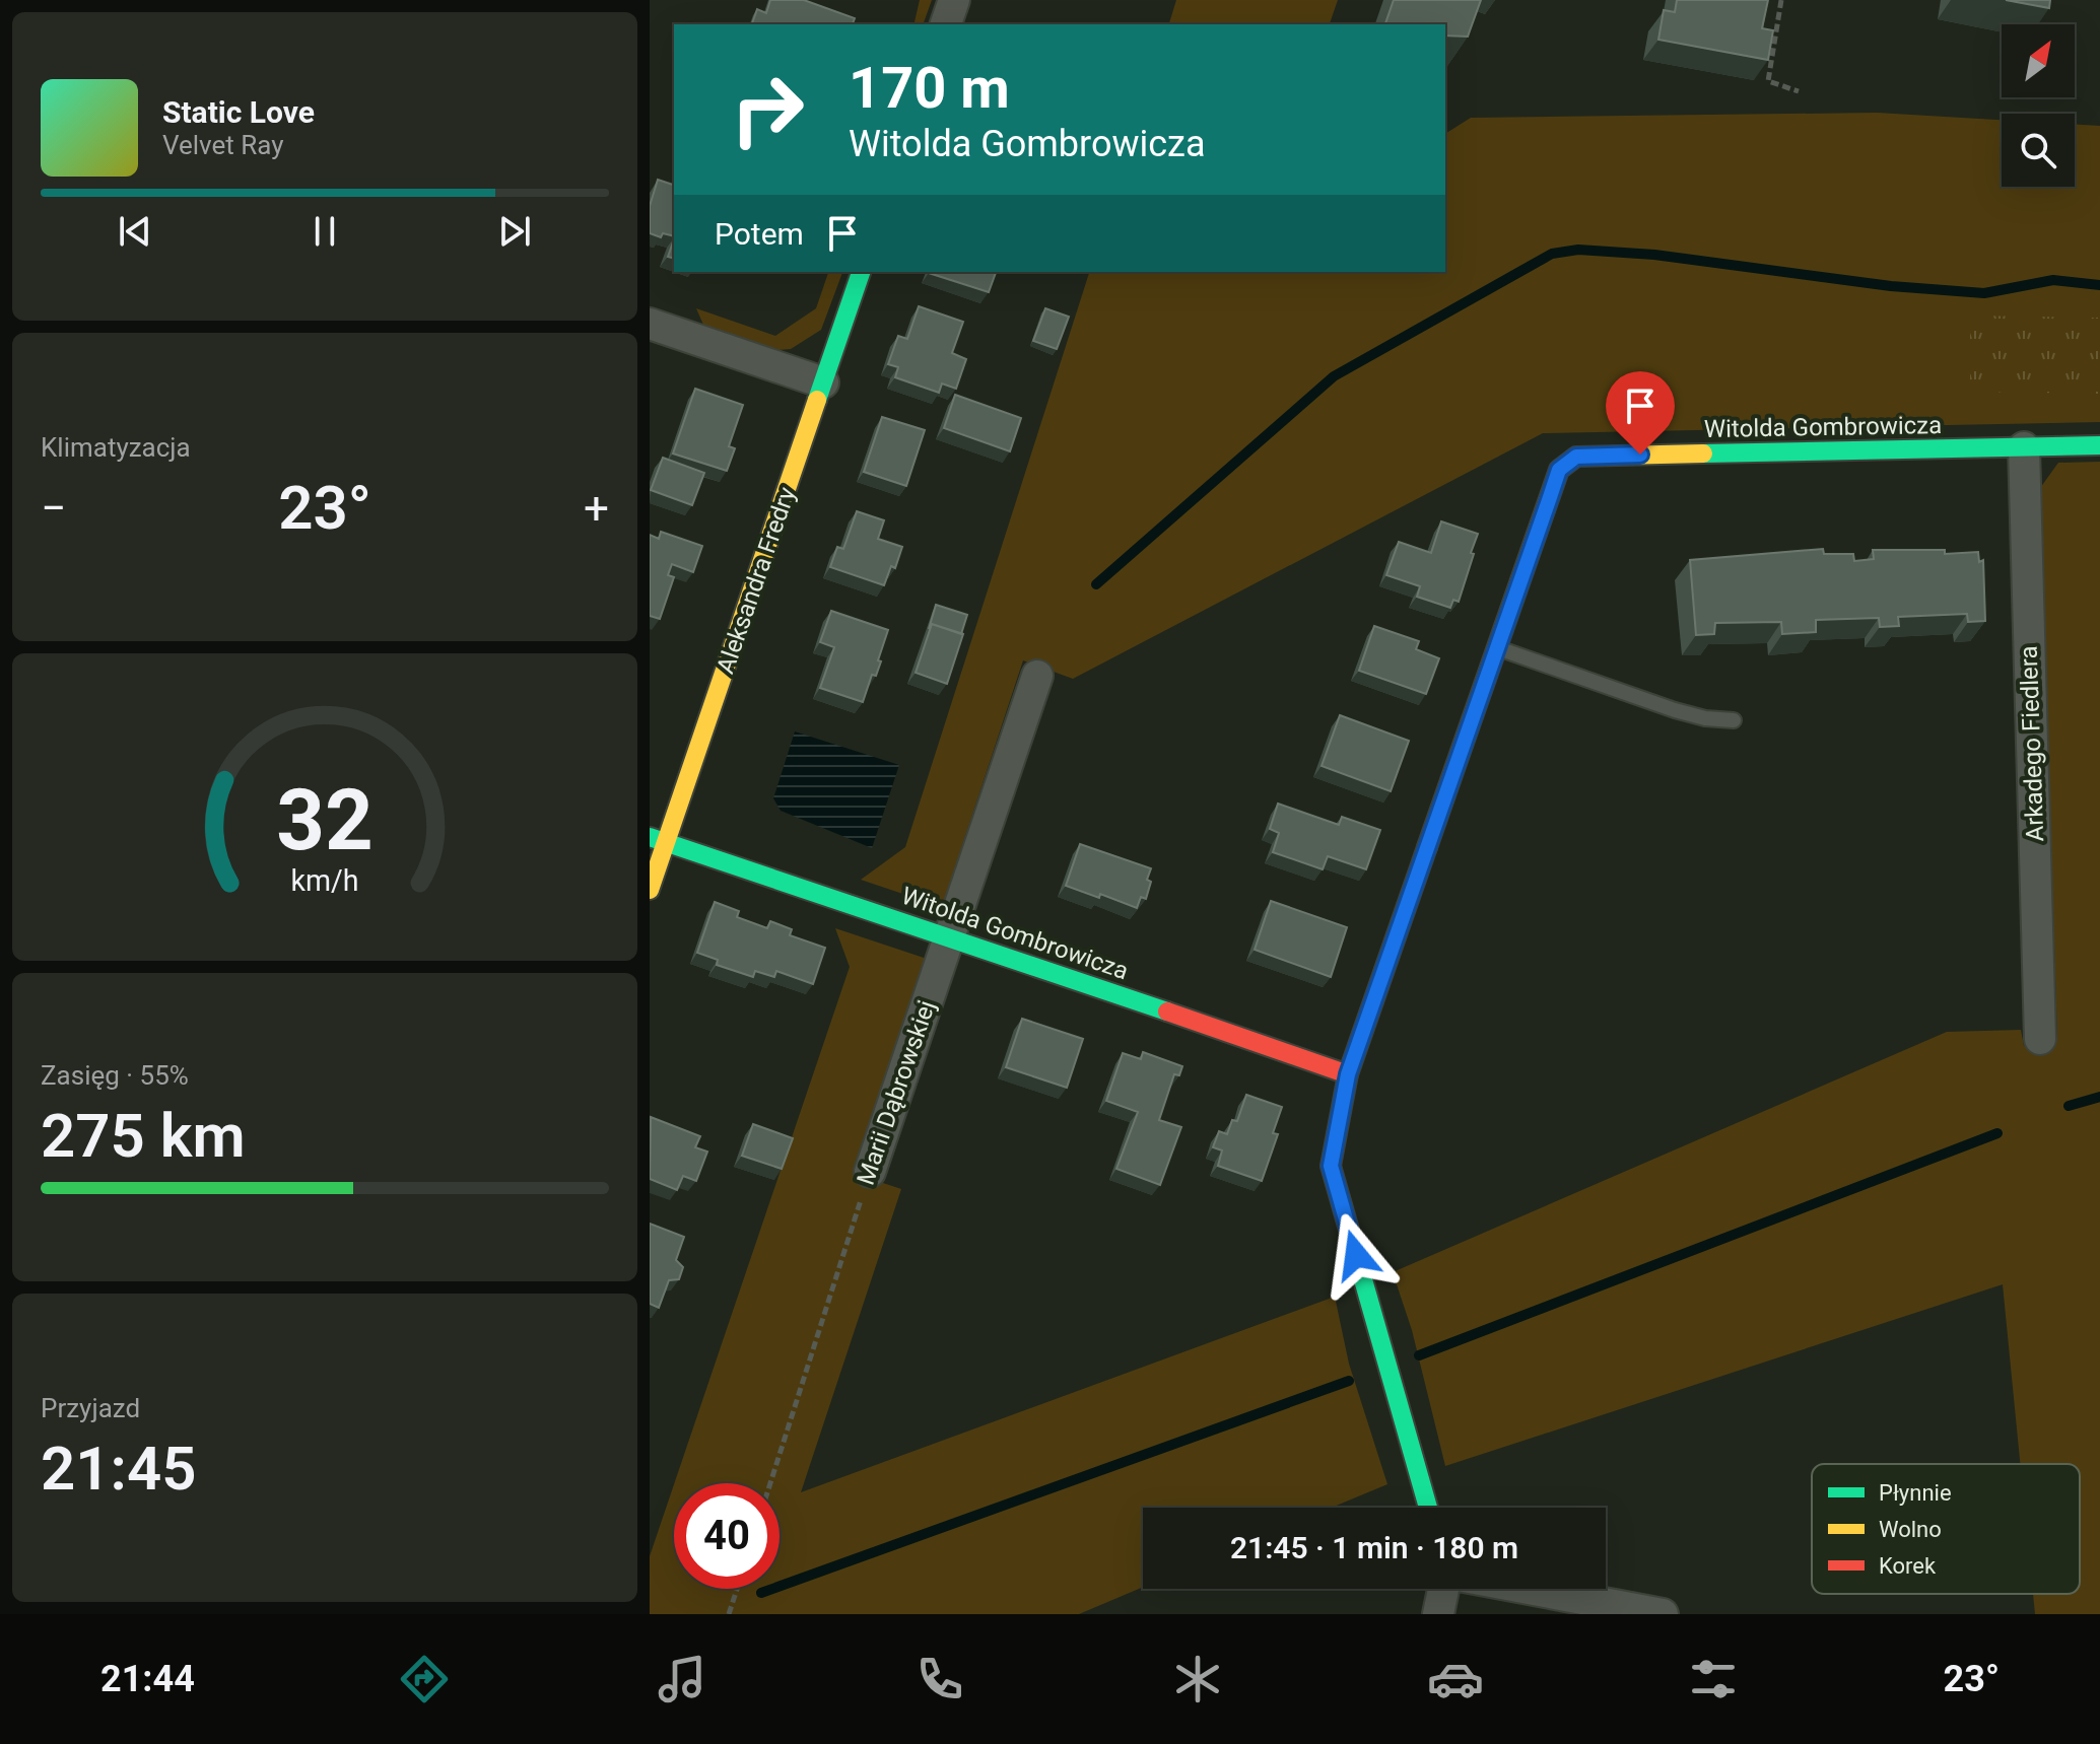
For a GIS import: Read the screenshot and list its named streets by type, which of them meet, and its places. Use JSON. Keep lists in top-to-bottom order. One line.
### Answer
{"streets":{"street":["Witolda Gombrowicza","Aleksandra Fredry","Arkadego Fiedlera","Marii Dąbrowskiej"]},"crossings":[["Witolda Gombrowicza","Aleksandra Fredry"],["Witolda Gombrowicza","Arkadego Fiedlera"],["Witolda Gombrowicza","Marii Dąbrowskiej"]],"legend":["Płynnie","Wolno","Korek"],"north":"top right","page":{"turn":["170 m","Witolda Gombrowicza"],"song":["Static Love","Velvet Ray"],"then":"Potem","tile":["Klimatyzacja",["Zasięg · 55%","275 km"],["Przyjazd","21:45"]],"heat":["−","23°","+"],"limit":"40","trip":"21:45 · 1 min · 180 m","tabs":["21:44","23°"],"gauge":["32","km/h"]}}
